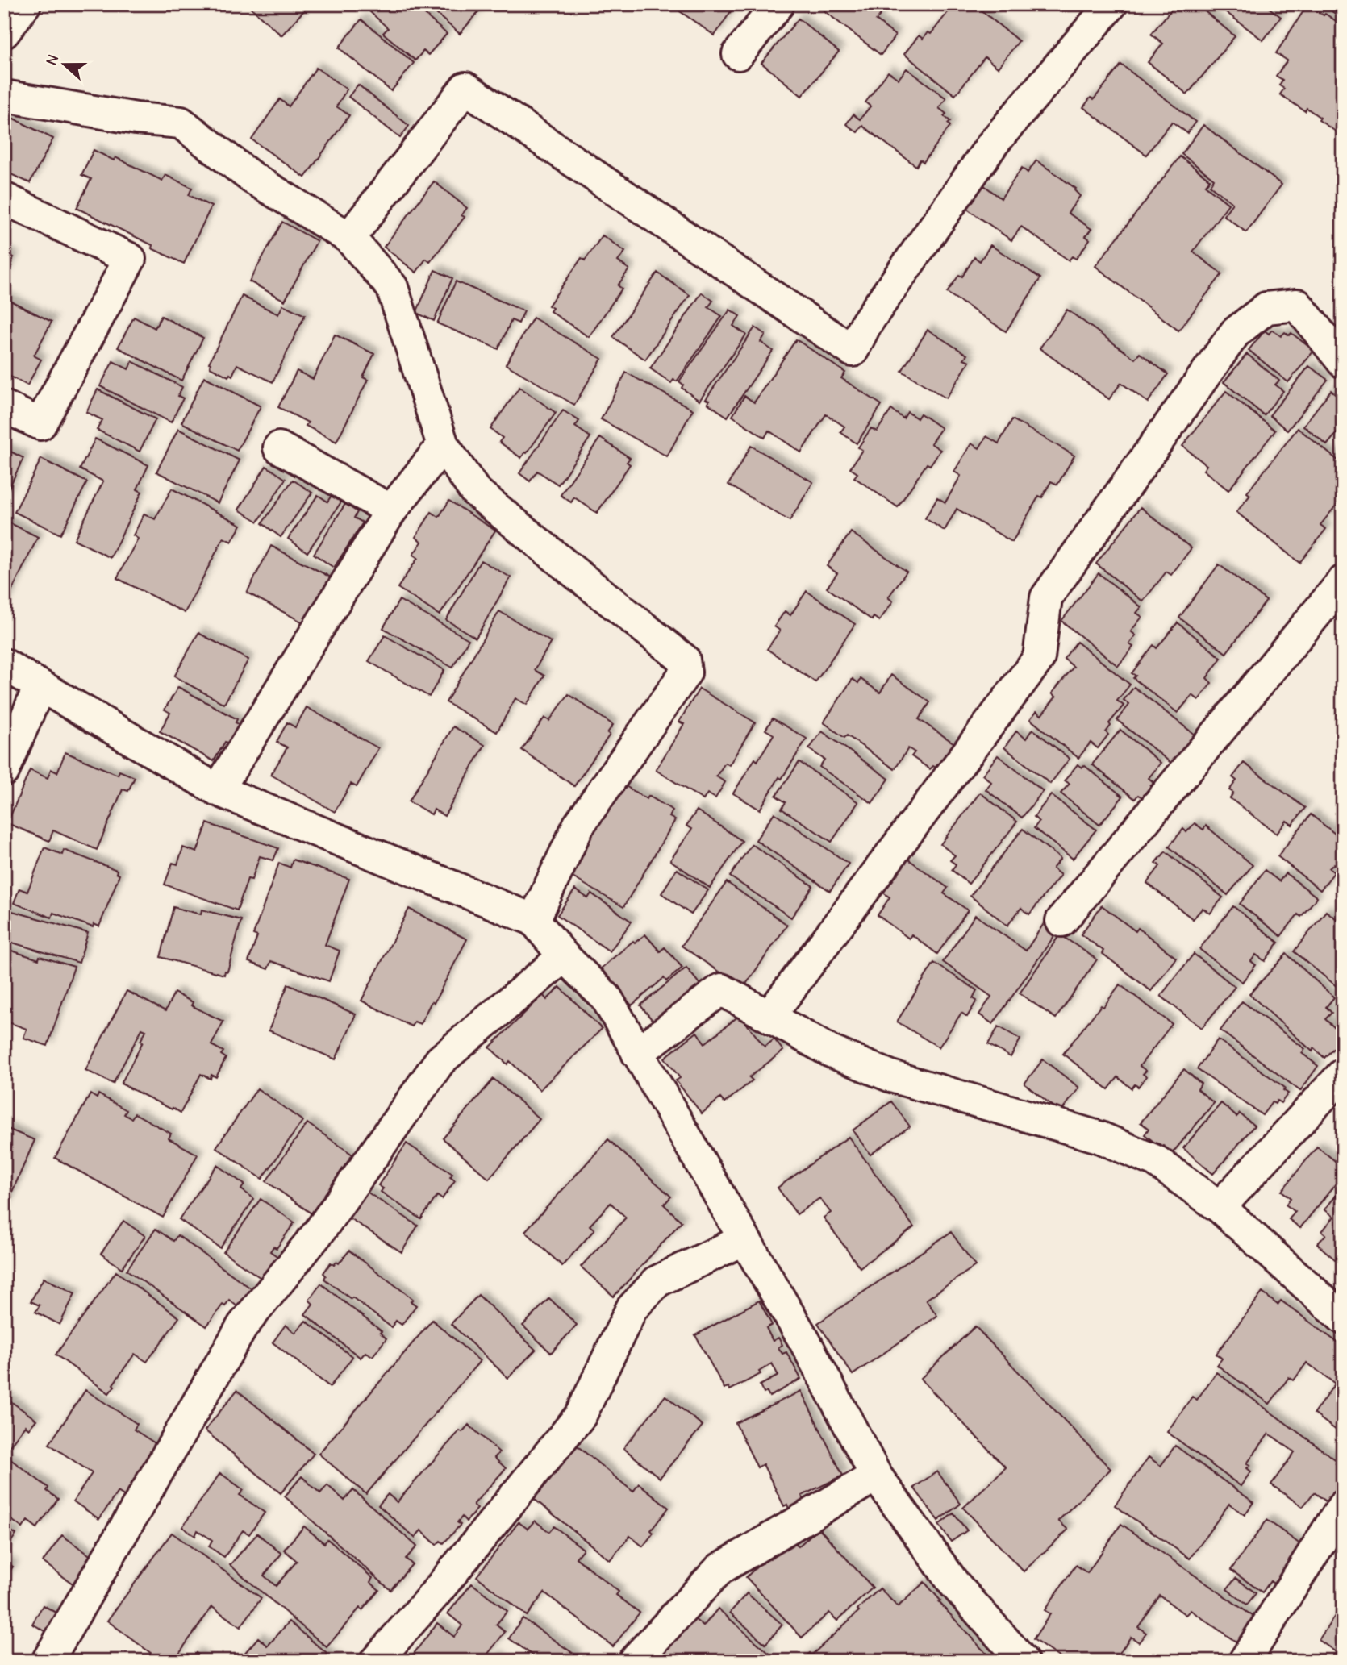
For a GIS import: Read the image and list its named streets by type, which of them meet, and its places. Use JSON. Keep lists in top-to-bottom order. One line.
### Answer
{"north":"left"}
